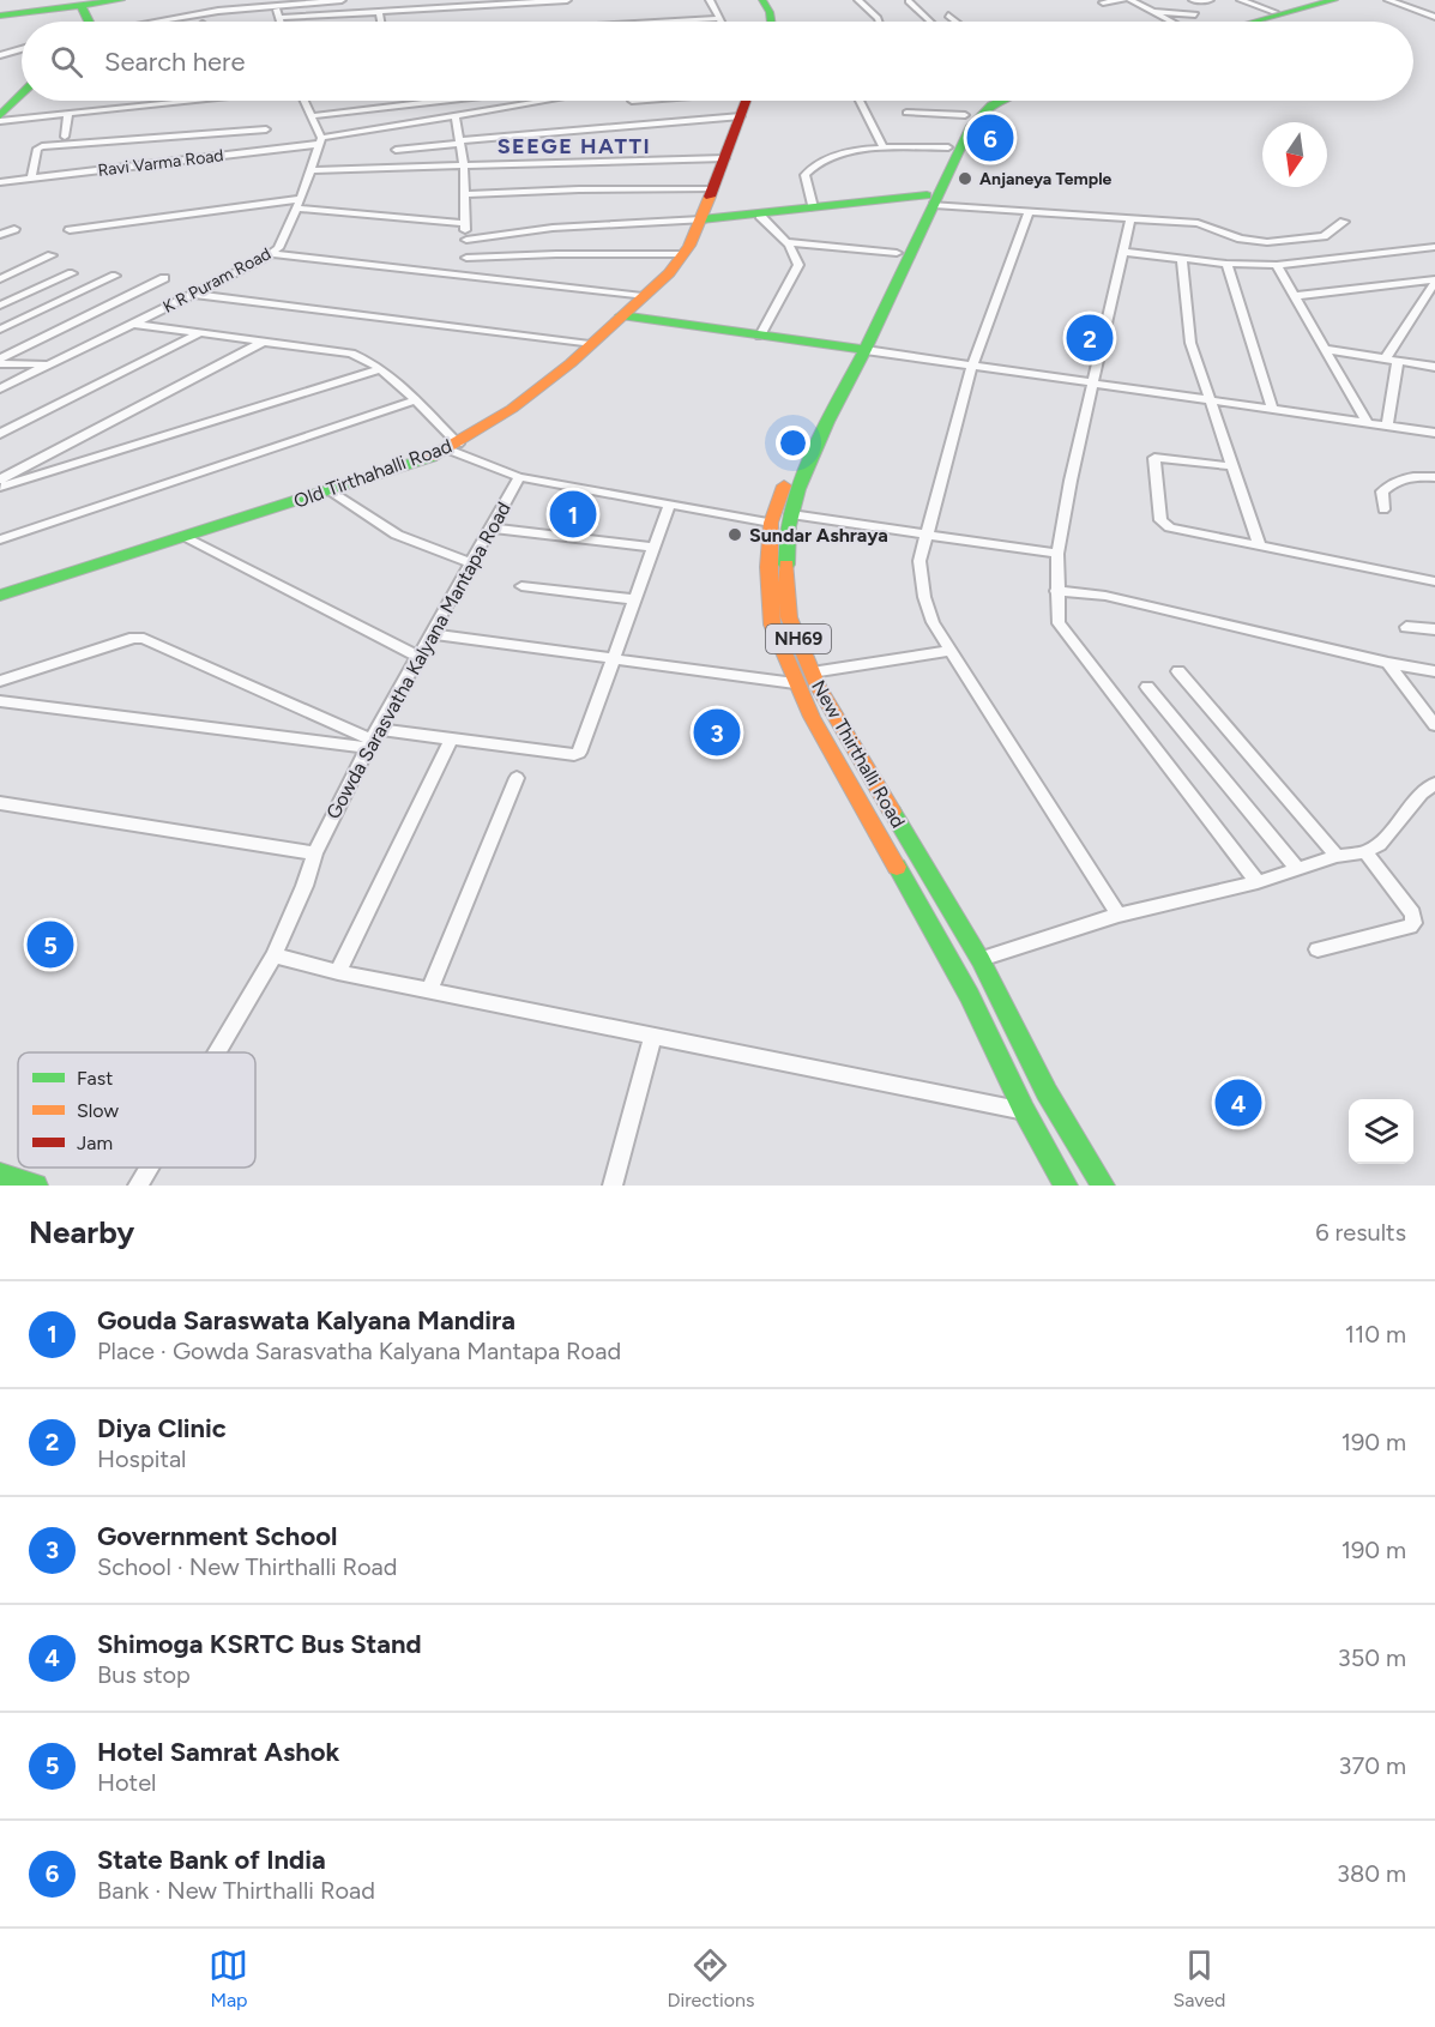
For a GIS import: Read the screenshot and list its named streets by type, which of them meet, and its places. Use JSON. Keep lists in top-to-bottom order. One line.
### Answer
{"streets":{"main road":["Old Tirthahalli Road","NH69","New Thirthalli Road"],"street":["Ravi Varma Road","K R Puram Road","Gowda Sarasvatha Kalyana Mantapa Road"]},"crossings":[["Ravi Varma Road","K R Puram Road"],["NH69","New Thirthalli Road"]],"districts":["SEEGE HATTI"],"places":["Anjaneya Temple","Sundar Ashraya"],"legend":["Fast","Slow","Jam"],"north":"bottom","page":{"search":"Search here","pins":["6","2","1","3","5","4"],"heading":["Nearby","6 results"],"list":[{"mark":"1","name":"Gouda Saraswata Kalyana Mandira","note":"Place · Gowda Sarasvatha Kalyana Mantapa Road","value":"110 m"},{"mark":"2","name":"Diya Clinic","note":"Hospital","value":"190 m"},{"mark":"3","name":"Government School","note":"School · New Thirthalli Road","value":"190 m"},{"mark":"4","name":"Shimoga KSRTC Bus Stand","note":"Bus stop","value":"350 m"},{"mark":"5","name":"Hotel Samrat Ashok","note":"Hotel","value":"370 m"},{"mark":"6","name":"State Bank of India","note":"Bank · New Thirthalli Road","value":"380 m"}],"nav":["Map","Directions","Saved"]}}
